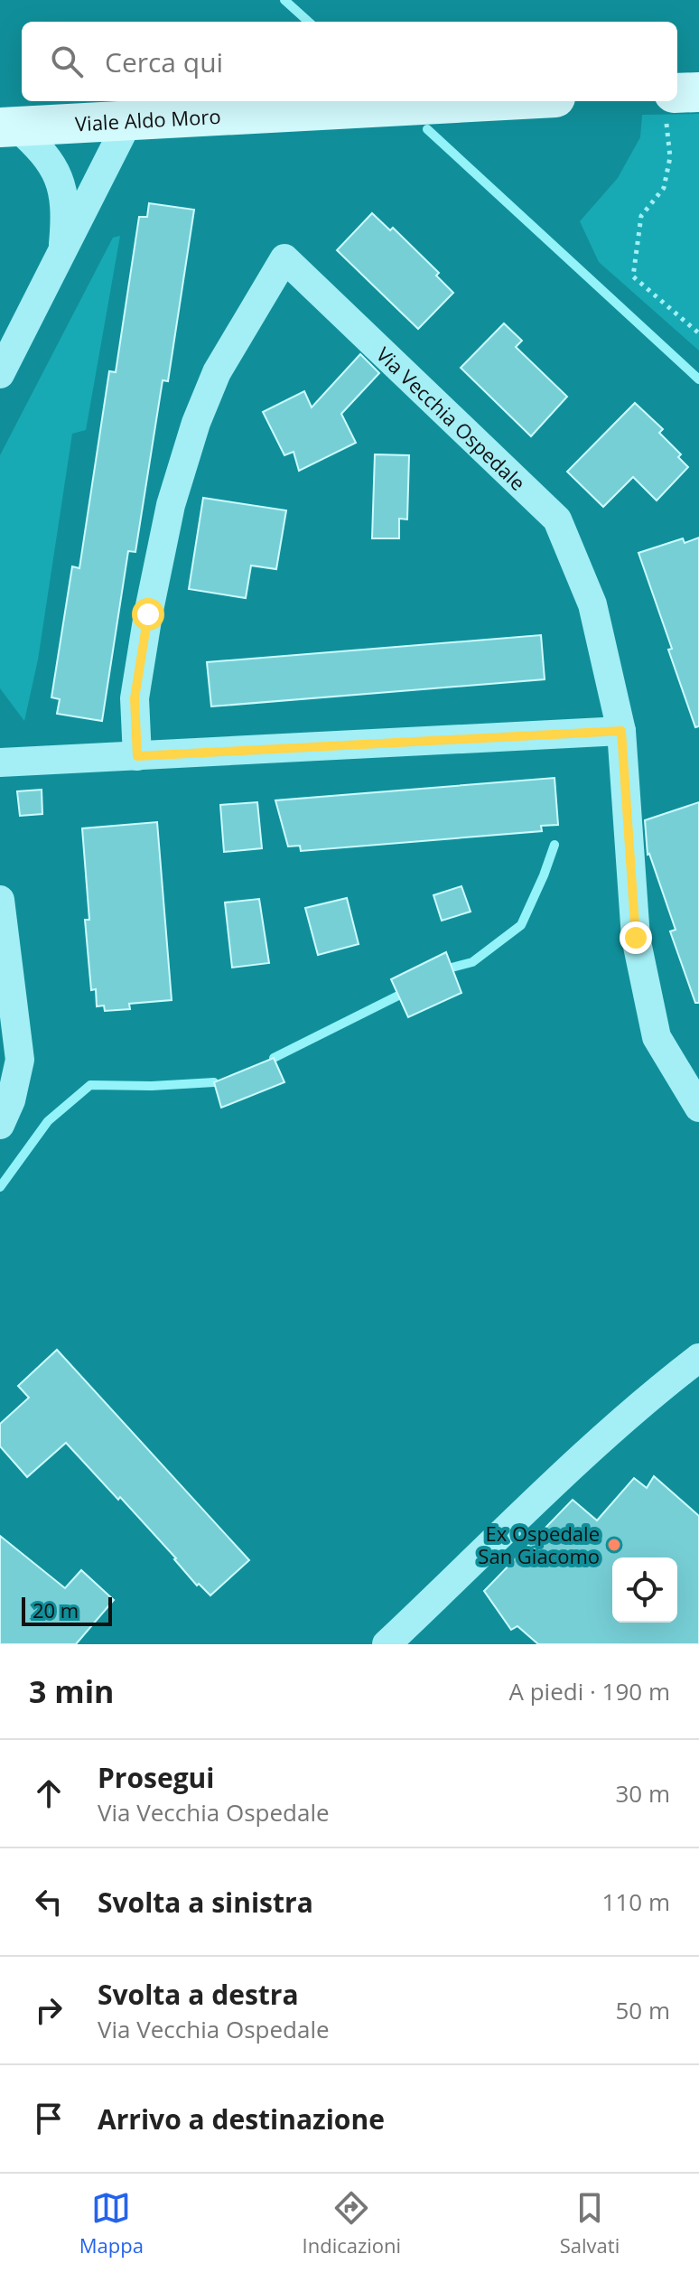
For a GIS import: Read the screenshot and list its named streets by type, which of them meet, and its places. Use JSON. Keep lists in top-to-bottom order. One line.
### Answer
{"streets":{"main road":["Viale Aldo Moro"],"street":["Via Vecchia Ospedale"]},"places":["Ex Ospedale San Giacomo"],"scale_bar":"20 m","page":{"search":"Cerca qui","scale":"20 m","heading":["3 min","A piedi · 190 m"],"list":[["Prosegui","Via Vecchia Ospedale","30 m"],["Svolta a sinistra","110 m"],["Svolta a destra","Via Vecchia Ospedale","50 m"],"Arrivo a destinazione"],"nav":["Mappa","Indicazioni","Salvati"]}}
